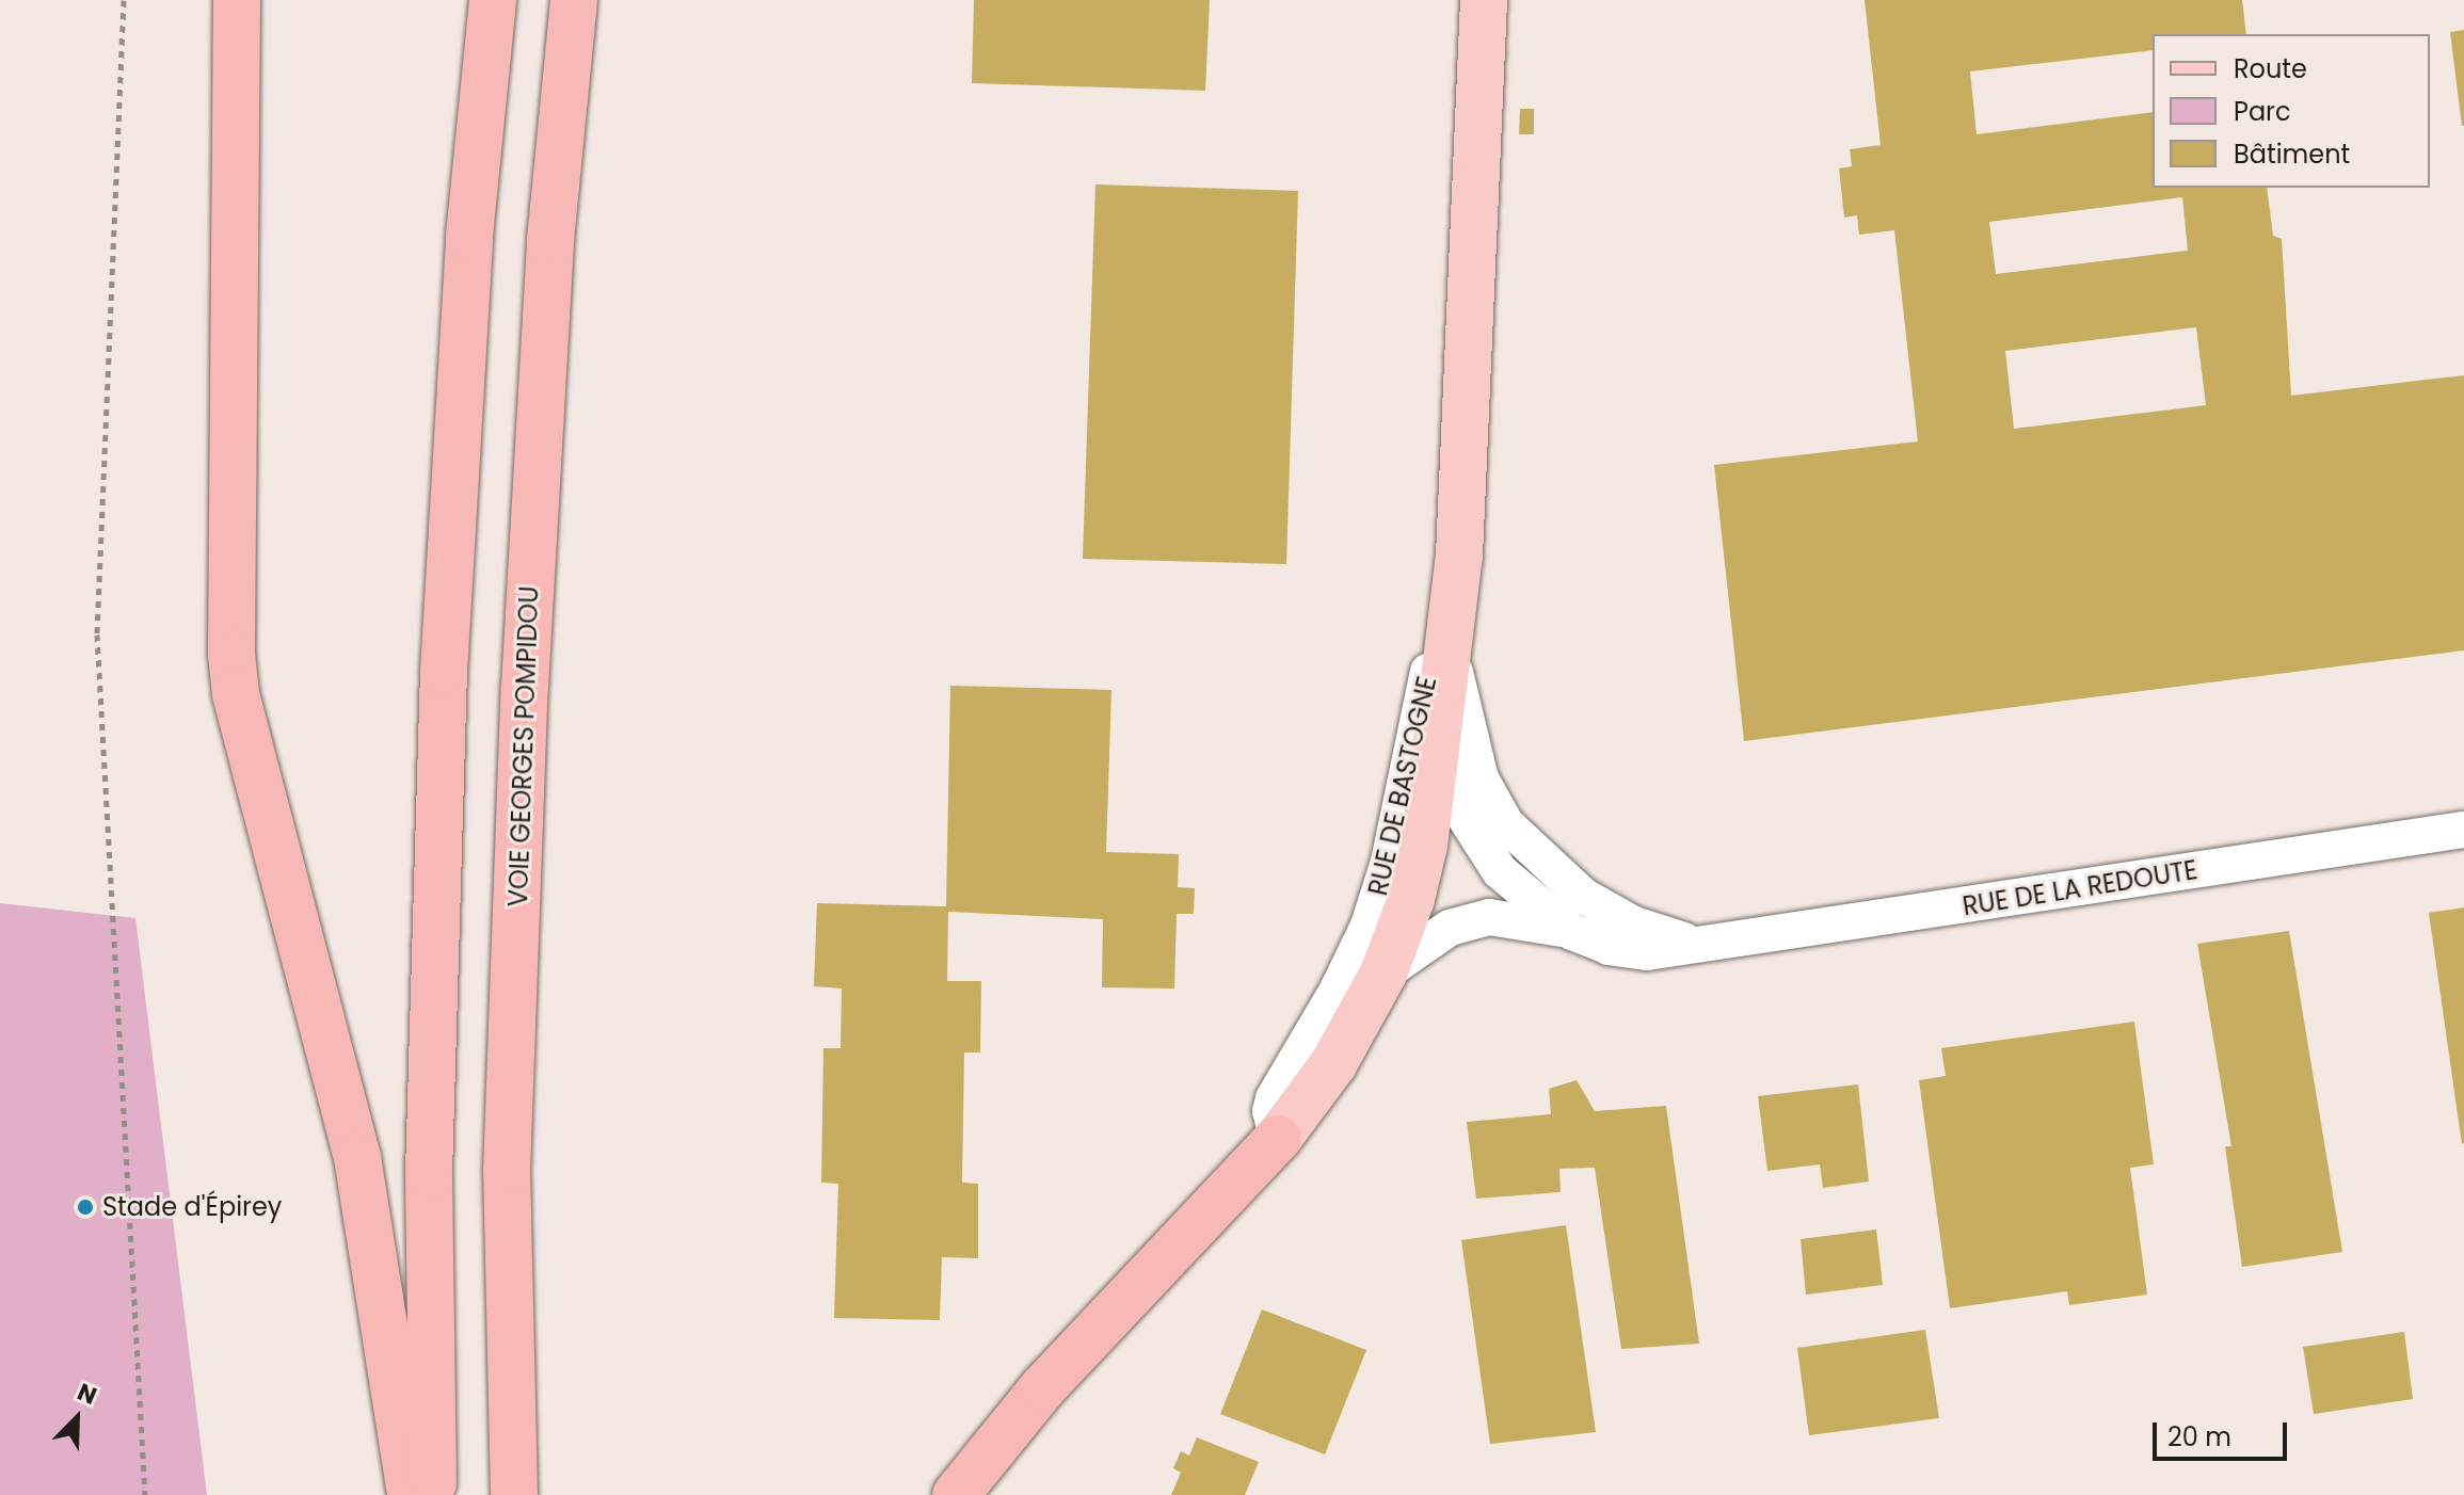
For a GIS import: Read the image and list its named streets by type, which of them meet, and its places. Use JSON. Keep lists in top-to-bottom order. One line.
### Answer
{"streets":{"highway":["VOIE GEORGES POMPIDOU"],"main road":["RUE DE BASTOGNE"],"street":["RUE DE LA REDOUTE"]},"crossings":[["RUE DE BASTOGNE","RUE DE LA REDOUTE"]],"places":["Stade d'Épirey"],"legend":["Route","Parc","Bâtiment"],"scale_bar":"20 m","north":"top right"}
